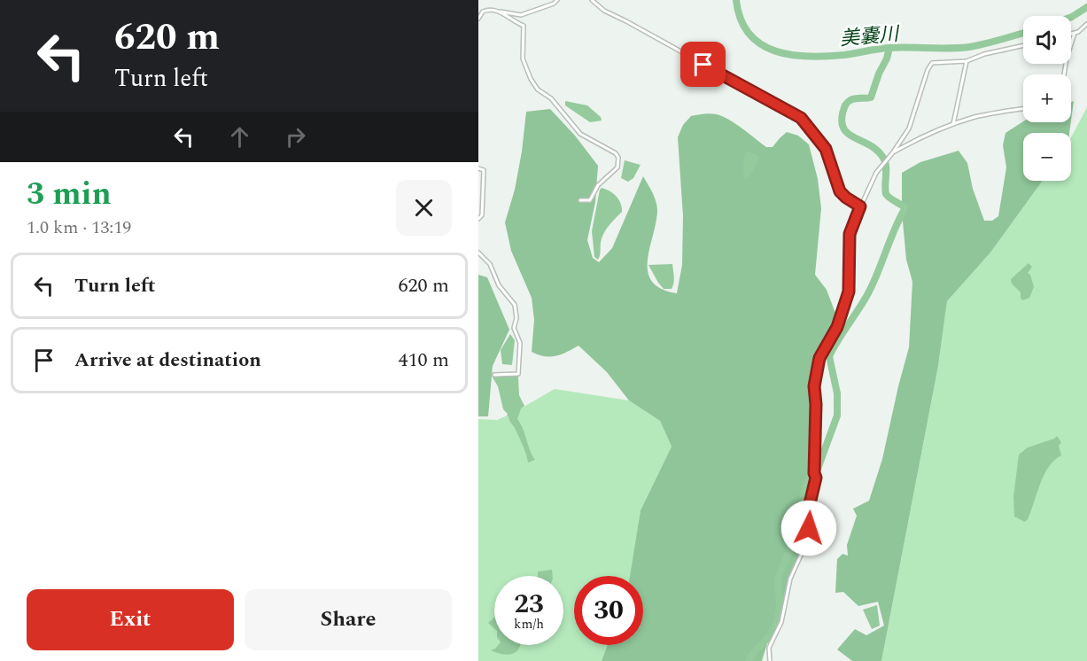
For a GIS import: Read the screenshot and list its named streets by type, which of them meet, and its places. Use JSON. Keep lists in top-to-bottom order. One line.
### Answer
{"water":["美嚢川"],"page":{"turn":["620 m","Turn left"],"map_buttons":["+","−"],"heading":["3 min","1.0 km · 13:19"],"list":[{"name":"Turn left","value":"620 m"},{"name":"Arrive at destination","value":"410 m"}],"speed":"23 km/h","limit":"30","buttons":["Exit","Share"]}}
